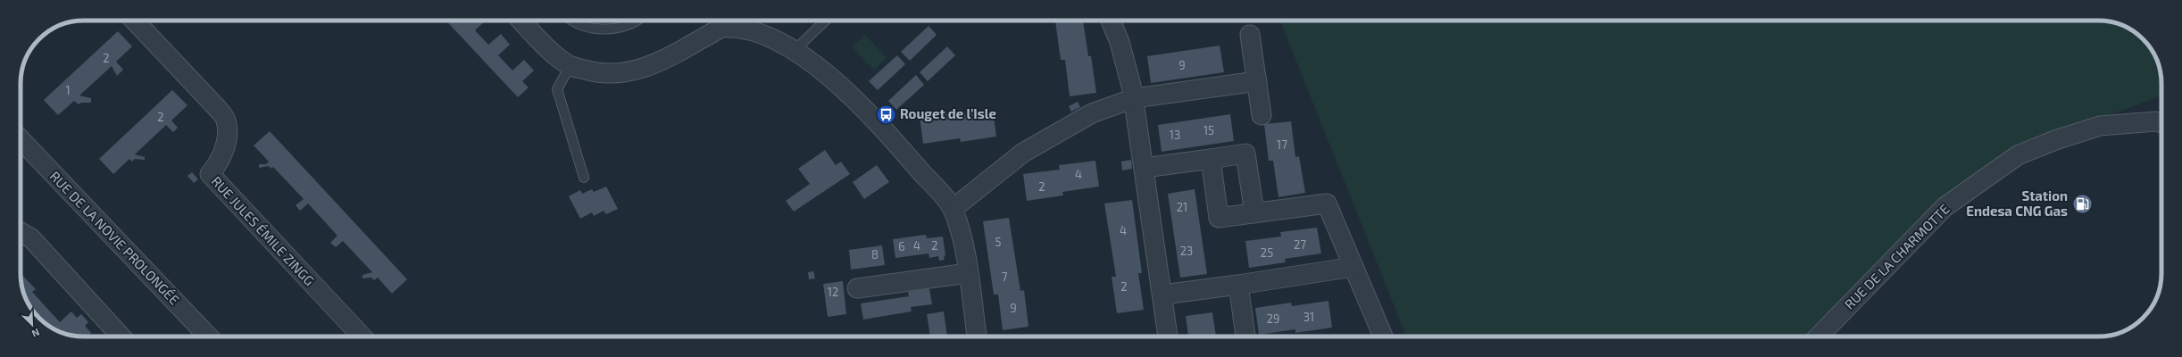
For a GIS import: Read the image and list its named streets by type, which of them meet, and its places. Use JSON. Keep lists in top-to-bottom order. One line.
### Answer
{"streets":{"street":["RUE JULES ÉMILE ZINGG","RUE DE LA NOVIE PROLONGÉE","RUE DE LA CHARMOTTE"]},"places":{"bus stop":["Rouget de l'Isle"],"fuel station":["Station Endesa CNG Gas"]},"house_numbers":["2","9","1","2","15","13","17","4","2","21","4","5","27","4","2","6","23","25","8","7","2","12","9","31","29"],"north":"bottom right"}
